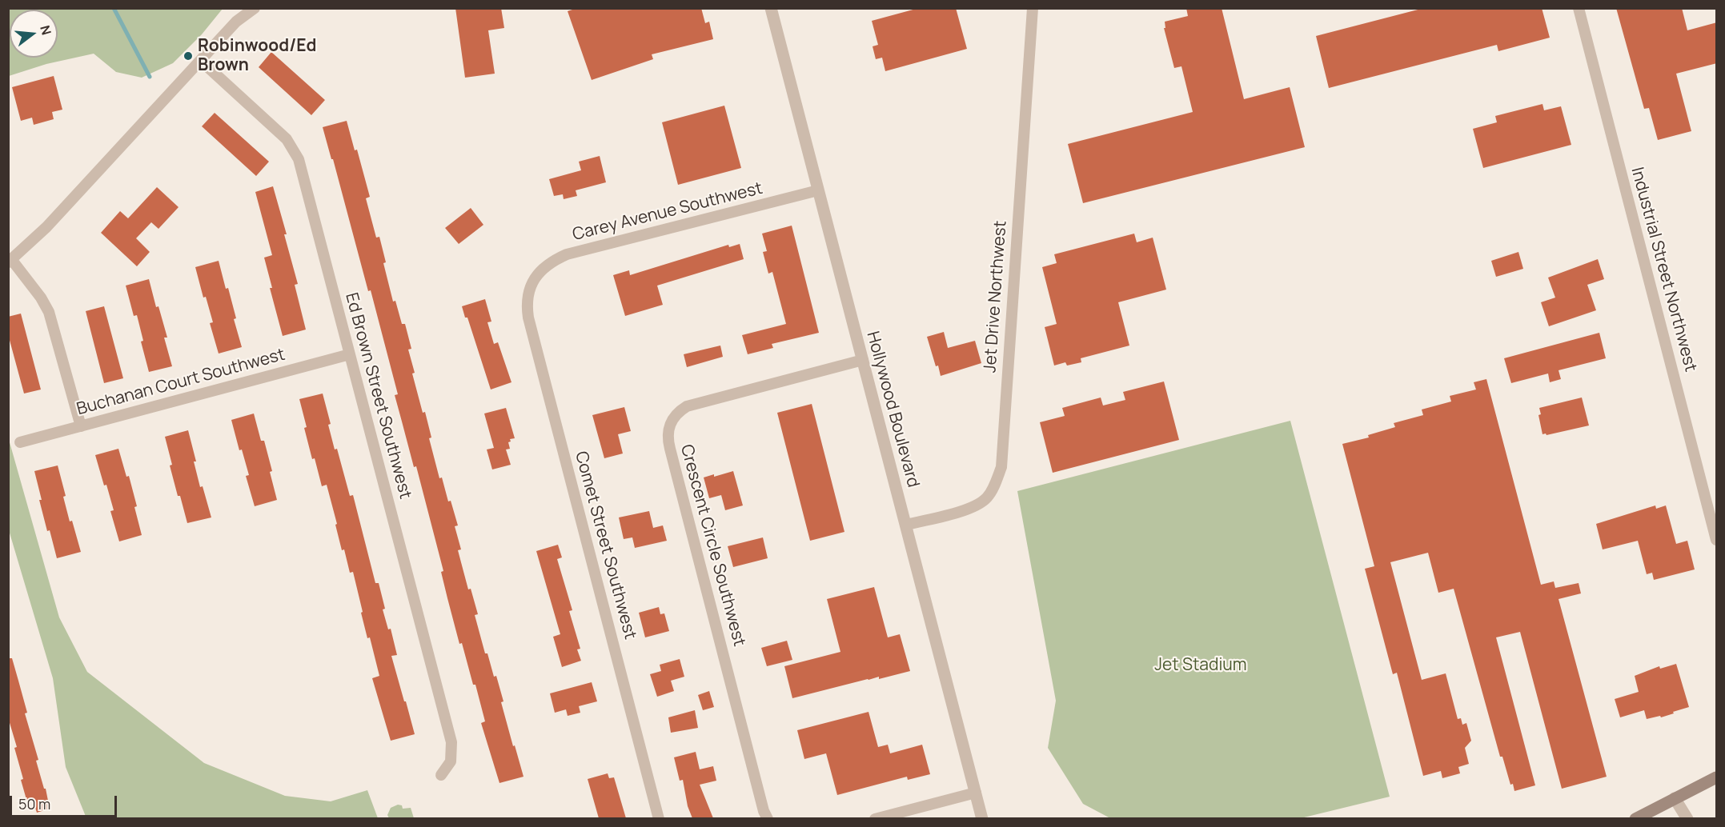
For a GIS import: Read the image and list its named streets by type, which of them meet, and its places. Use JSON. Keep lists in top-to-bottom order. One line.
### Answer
{"streets":{"street":["Carey Avenue Southwest","Industrial Street Northwest","Jet Drive Northwest","Buchanan Court Southwest","Ed Brown Street Southwest","Hollywood Boulevard","Comet Street Southwest","Crescent Circle Southwest"]},"crossings":[["Carey Avenue Southwest","Hollywood Boulevard"],["Carey Avenue Southwest","Comet Street Southwest"],["Jet Drive Northwest","Hollywood Boulevard"],["Buchanan Court Southwest","Ed Brown Street Southwest"],["Hollywood Boulevard","Crescent Circle Southwest"]],"parks":["Jet Stadium"],"places":["Robinwood/Ed Brown"],"scale_bar":"50 m","north":"right"}
